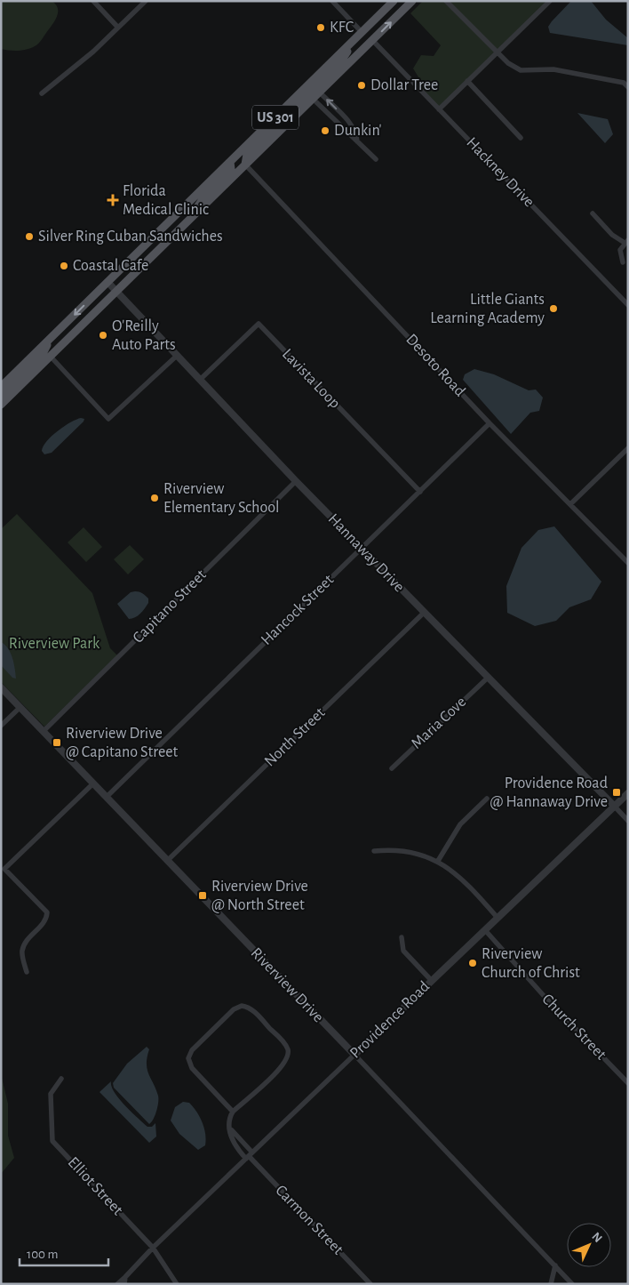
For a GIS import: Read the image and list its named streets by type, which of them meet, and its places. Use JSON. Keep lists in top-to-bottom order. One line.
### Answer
{"streets":{"main road":["US 301"],"street":["Hackney Drive","Desoto Road","Lavista Loop","Hannaway Drive","Capitano Street","Hancock Street","Maria Cove","North Street","Riverview Drive","Providence Road","Church Street","Elliot Street","Carmon Street"]},"crossings":[["US 301","Hackney Drive"],["US 301","Desoto Road"],["US 301","Hannaway Drive"],["Desoto Road","Hancock Street"],["Lavista Loop","Hannaway Drive"],["Lavista Loop","Hancock Street"],["Hannaway Drive","Capitano Street"],["Hannaway Drive","Hancock Street"],["Hannaway Drive","Maria Cove"],["Hannaway Drive","North Street"],["Hannaway Drive","Providence Road"],["Capitano Street","Riverview Drive"],["Hancock Street","Riverview Drive"],["North Street","Riverview Drive"],["Riverview Drive","Providence Road"],["Providence Road","Church Street"],["Providence Road","Elliot Street"],["Providence Road","Carmon Street"]],"parks":["Riverview Park"],"places":{"other":["KFC","Dollar Tree","Dunkin'","Silver Ring Cuban Sandwiches","Coastal Cafe","Little Giants Learning Academy","O'Reilly Auto Parts","Riverview Elementary School","Riverview Church of Christ"],"health":["Florida Medical Clinic"],"transit":["Riverview Drive @ Capitano Street","Providence Road @ Hannaway Drive","Riverview Drive @ North Street"]},"scale_bar":"100 m","north":"top right"}
